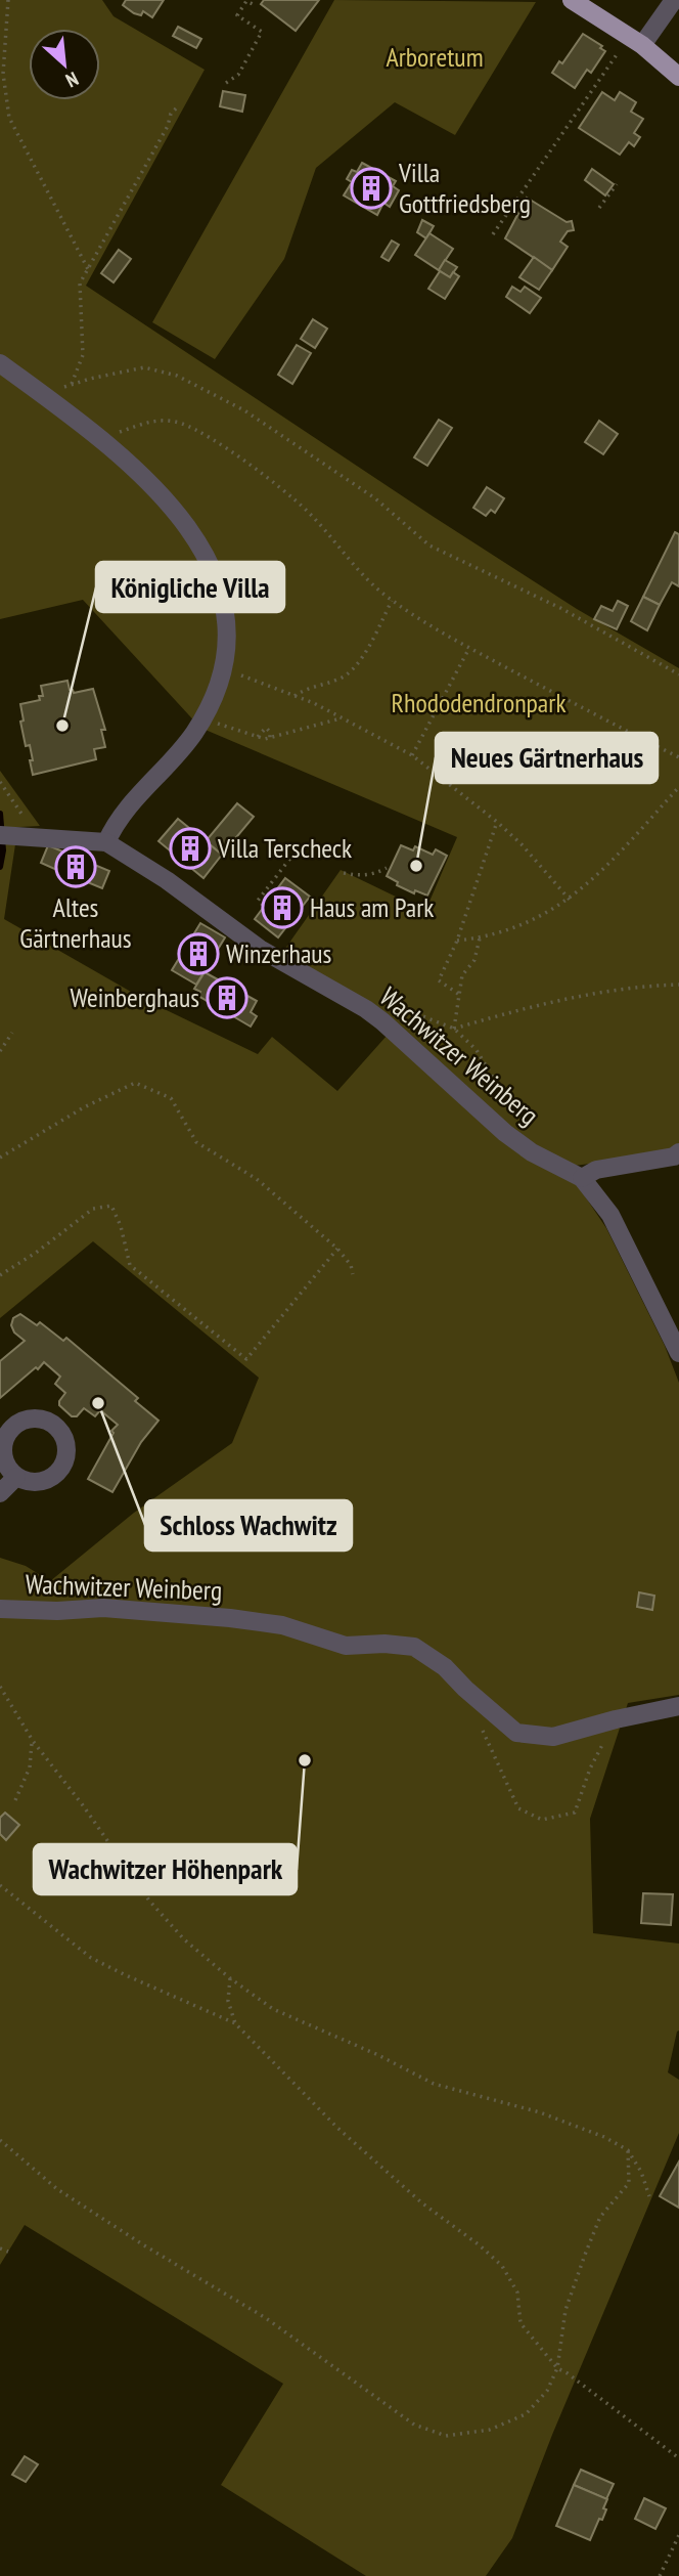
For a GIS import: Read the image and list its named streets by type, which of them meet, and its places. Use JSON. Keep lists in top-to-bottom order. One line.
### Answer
{"streets":{"street":["Wachwitzer Weinberg"]},"parks":["Arboretum","Rhododendronpark"],"places":{"building":["Villa Gottfriedsberg","Villa Terscheck","Altes Gärtnerhaus","Haus am Park","Winzerhaus","Weinberghaus"],"other":["Königliche Villa","Neues Gärtnerhaus","Schloss Wachwitz","Wachwitzer Höhenpark"]},"north":"bottom right"}
